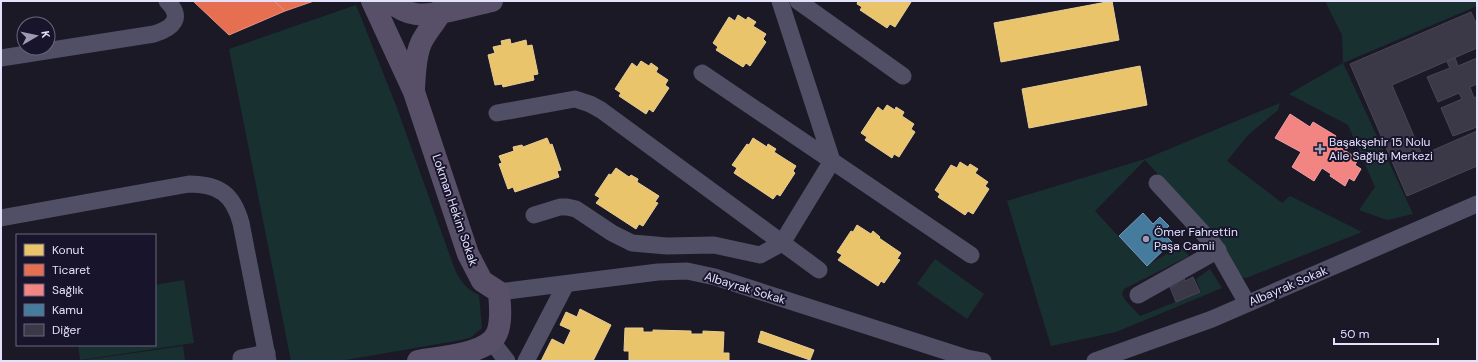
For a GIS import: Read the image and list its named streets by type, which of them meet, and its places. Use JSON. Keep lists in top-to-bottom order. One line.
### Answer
{"streets":{"main road":["Lokman Hekim Sokak"],"street":["Albayrak Sokak"]},"crossings":[["Lokman Hekim Sokak","Albayrak Sokak"]],"places":{"health":["Başakşehir 15 Nolu Aile Sağlığı Merkezi"],"other":["Ömer Fahrettin Paşa Camii"]},"legend":["Konut","Ticaret","Sağlık","Kamu","Diğer"],"scale_bar":"50 m","north":"right"}
